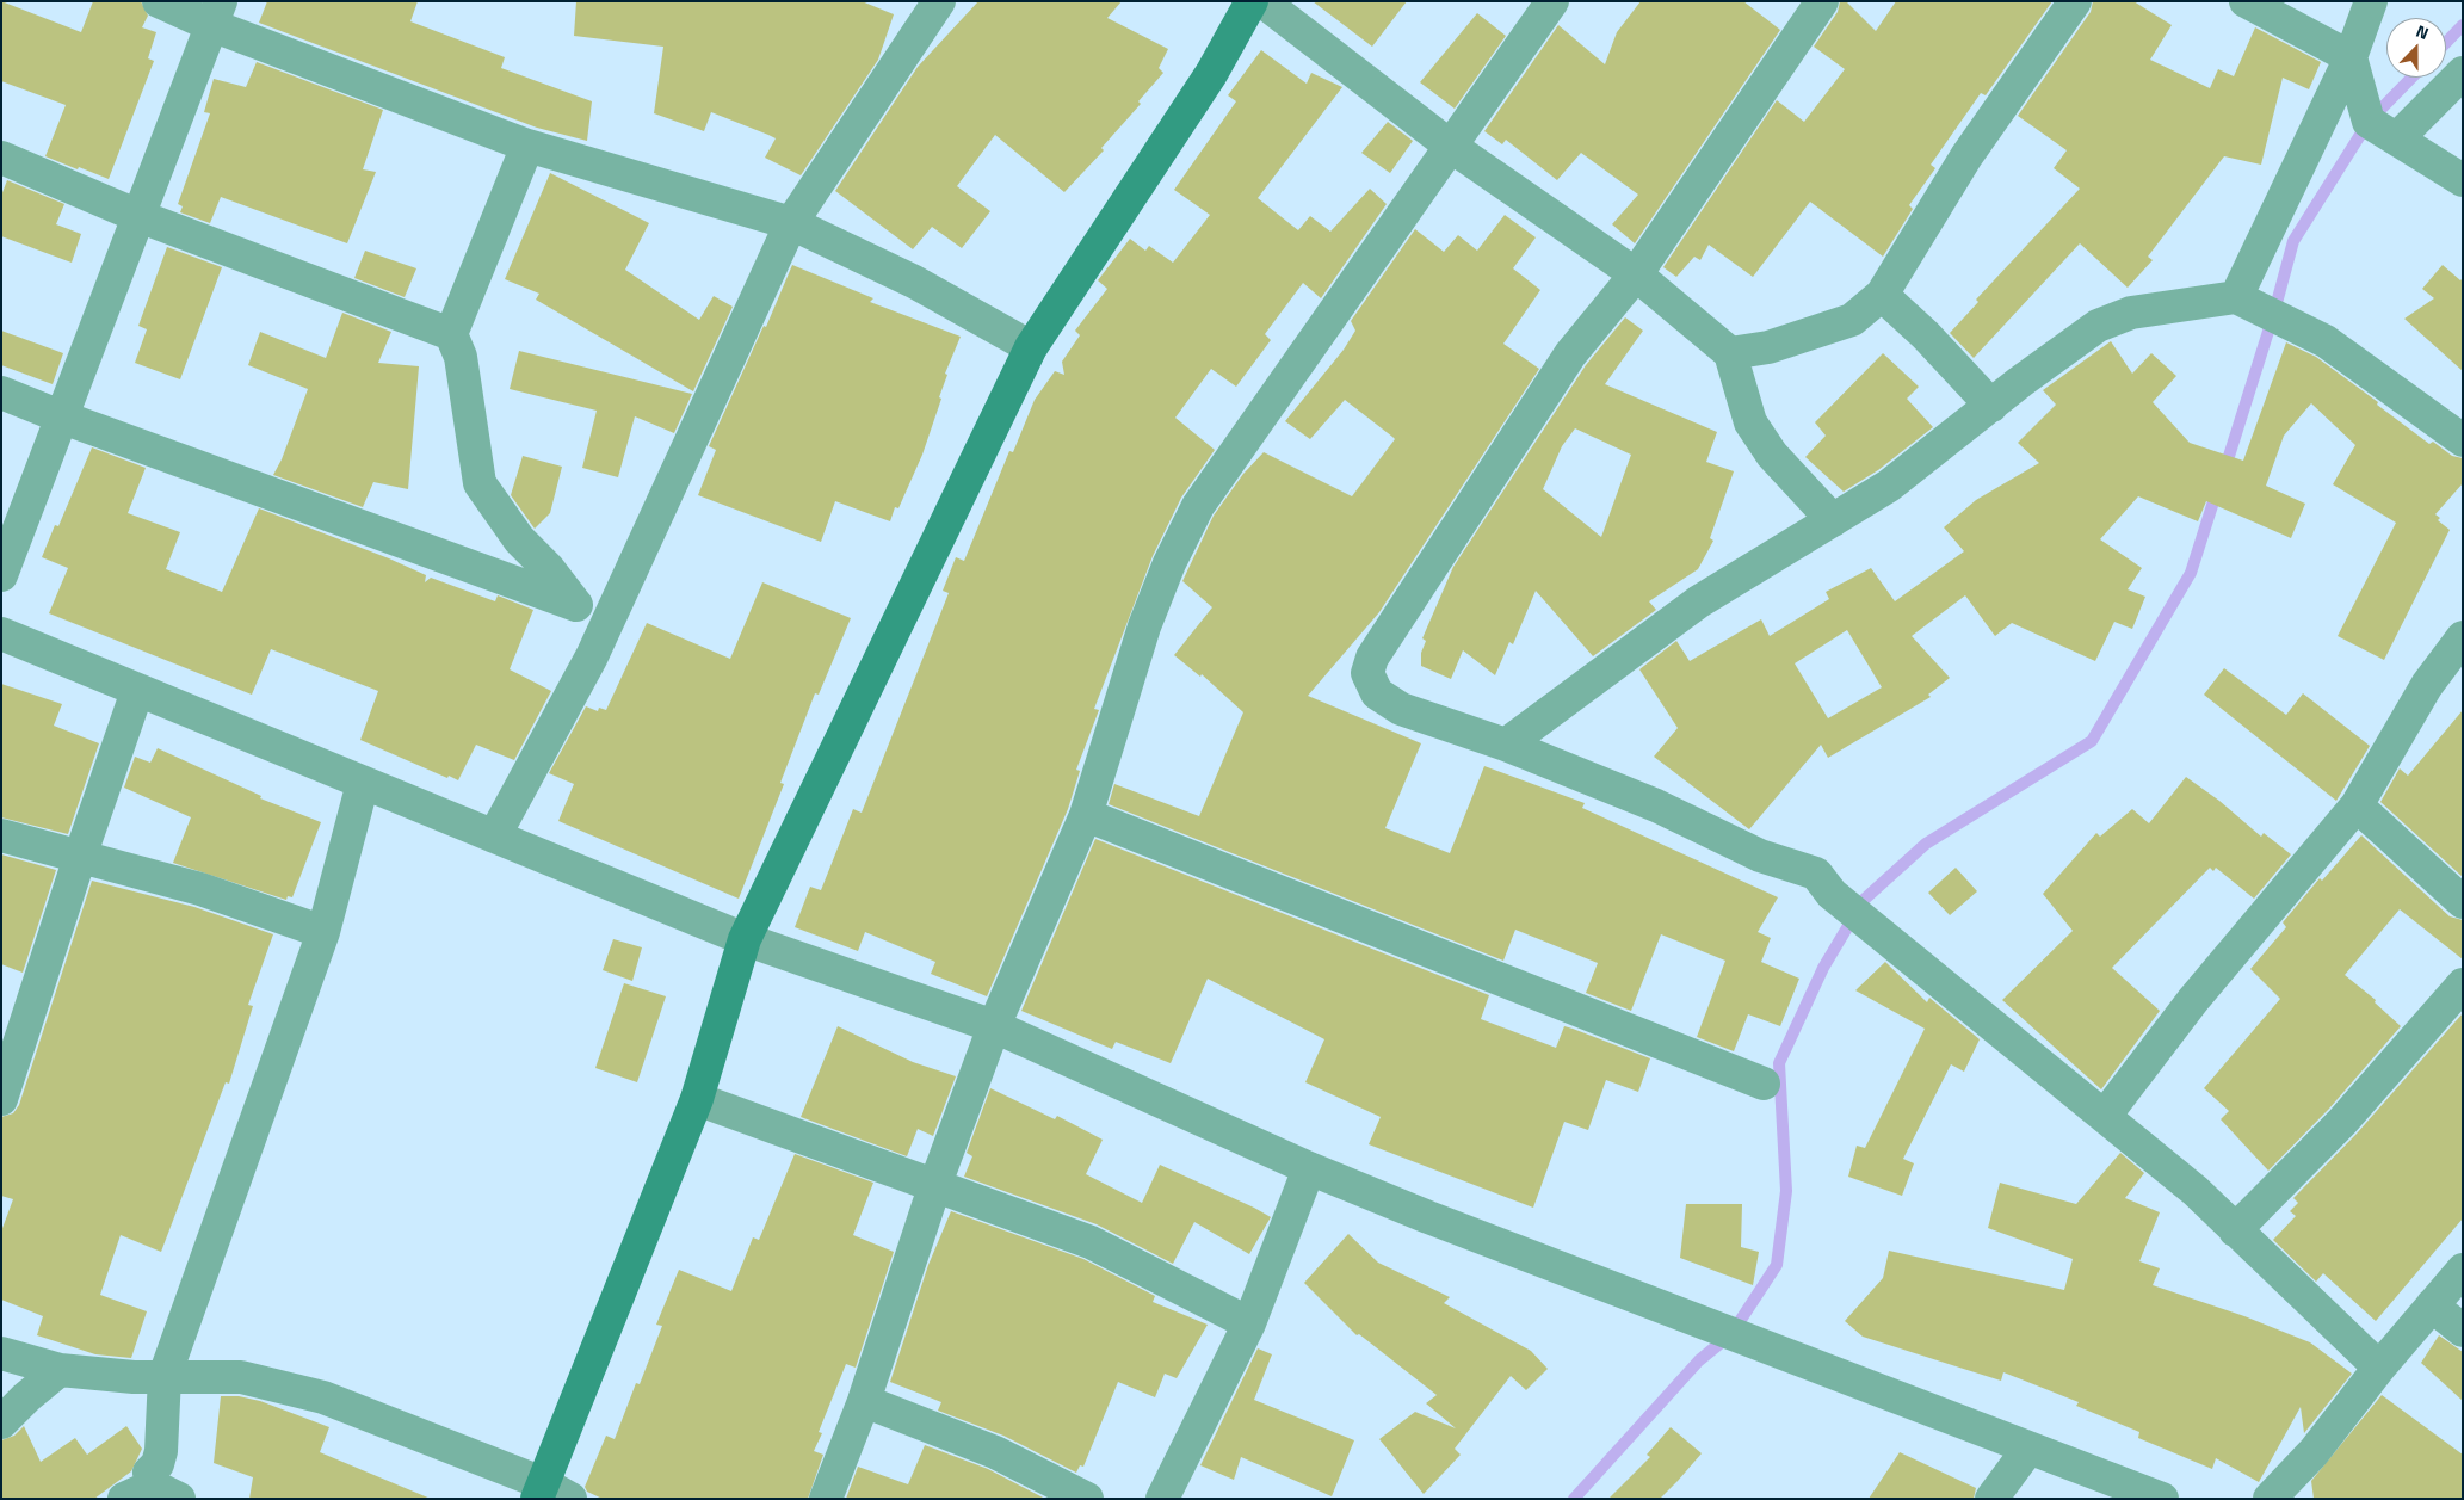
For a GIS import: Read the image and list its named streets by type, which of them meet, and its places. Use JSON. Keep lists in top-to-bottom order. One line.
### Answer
{"north":"top"}
